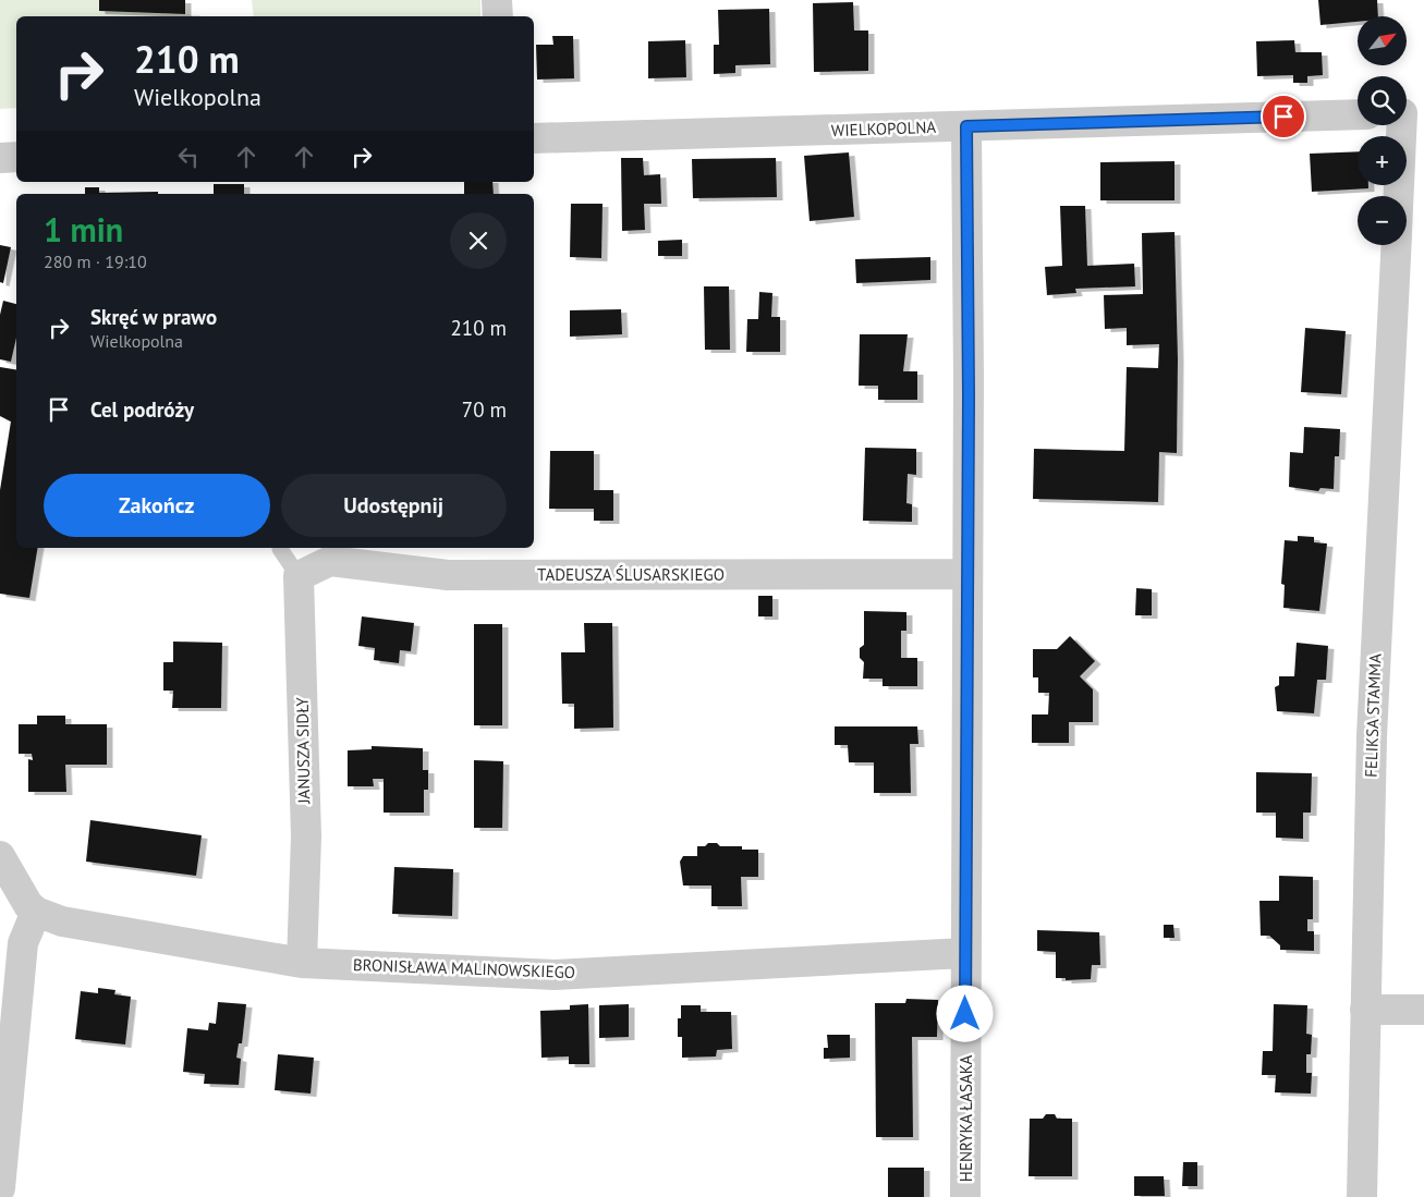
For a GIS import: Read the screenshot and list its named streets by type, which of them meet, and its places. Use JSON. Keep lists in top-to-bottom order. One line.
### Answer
{"streets":{"street":["WIELKOPOLNA","TADEUSZA ŚLUSARSKIEGO","FELIKSA STAMMA","JANUSZA SIDŁY","BRONISŁAWA MALINOWSKIEGO","HENRYKA ŁASAKA"]},"crossings":[["WIELKOPOLNA","HENRYKA ŁASAKA"],["TADEUSZA ŚLUSARSKIEGO","JANUSZA SIDŁY"],["TADEUSZA ŚLUSARSKIEGO","HENRYKA ŁASAKA"],["JANUSZA SIDŁY","BRONISŁAWA MALINOWSKIEGO"],["BRONISŁAWA MALINOWSKIEGO","HENRYKA ŁASAKA"]],"north":"top right","page":{"map_buttons":["+","−"],"turn":["210 m","Wielkopolna"],"heading":["1 min","280 m · 19:10"],"list":[{"name":"Skręć w prawo","note":"Wielkopolna","value":"210 m"},{"name":"Cel podróży","value":"70 m"}],"buttons":["Zakończ","Udostępnij"]}}
